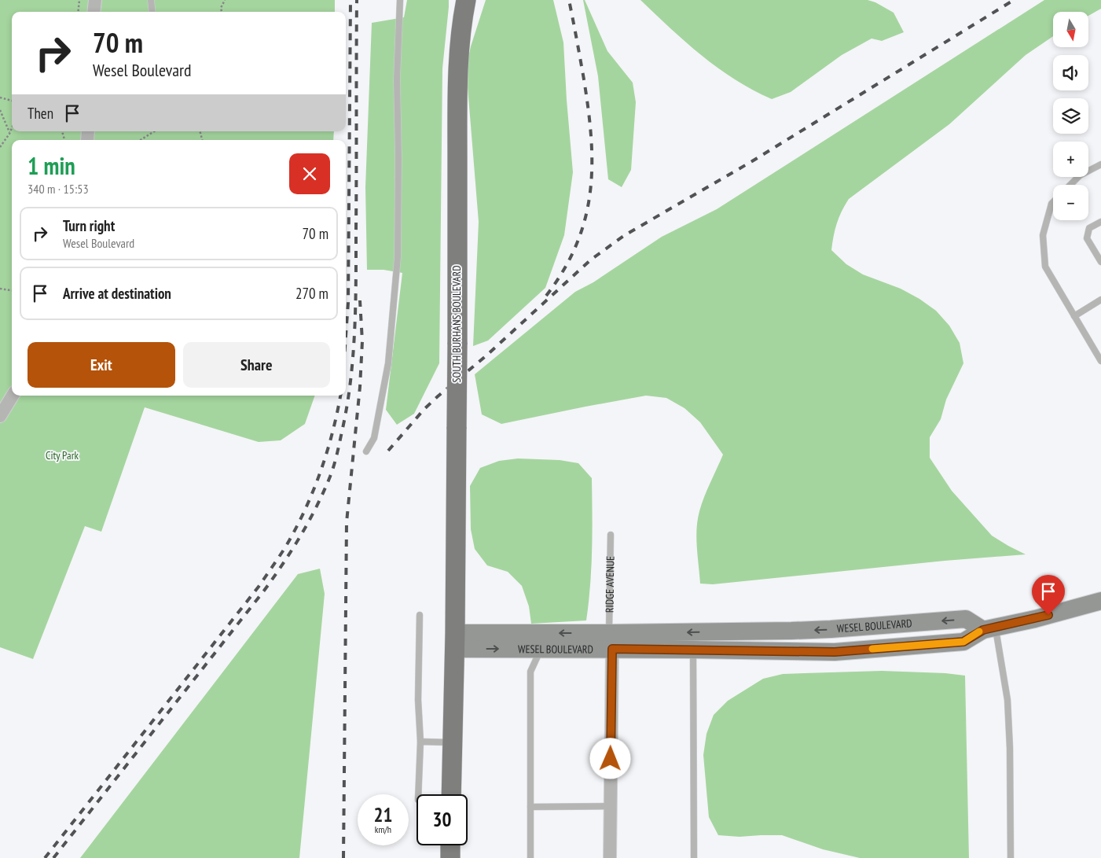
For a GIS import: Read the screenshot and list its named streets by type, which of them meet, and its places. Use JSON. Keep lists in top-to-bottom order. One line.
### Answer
{"streets":{"main road":["SOUTH BURHANS BOULEVARD","WESEL BOULEVARD"],"street":["RIDGE AVENUE"]},"crossings":[["SOUTH BURHANS BOULEVARD","WESEL BOULEVARD"],["RIDGE AVENUE","WESEL BOULEVARD"]],"parks":["City Park"],"north":"bottom","page":{"map_buttons":["+","−"],"turn":["70 m","Wesel Boulevard"],"then":"Then","heading":["1 min","340 m · 15:53"],"list":[{"name":"Turn right","note":"Wesel Boulevard","value":"70 m"},{"name":"Arrive at destination","value":"270 m"}],"buttons":["Exit","Share"],"speed":"21 km/h","limit":"30"}}
